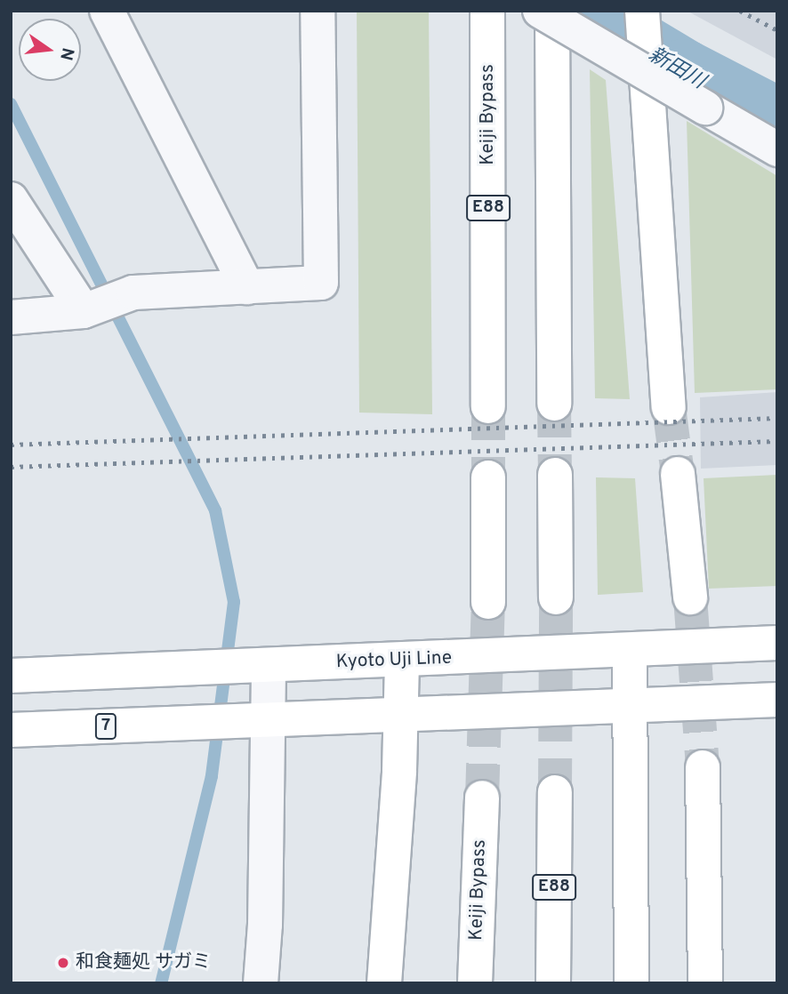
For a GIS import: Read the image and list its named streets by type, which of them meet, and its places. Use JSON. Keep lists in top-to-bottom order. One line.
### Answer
{"streets":{"main road":["Keiji Bypass","E88","Kyoto Uji Line","7"]},"water":["新田川"],"places":["和食麺処 サガミ"],"north":"right"}
